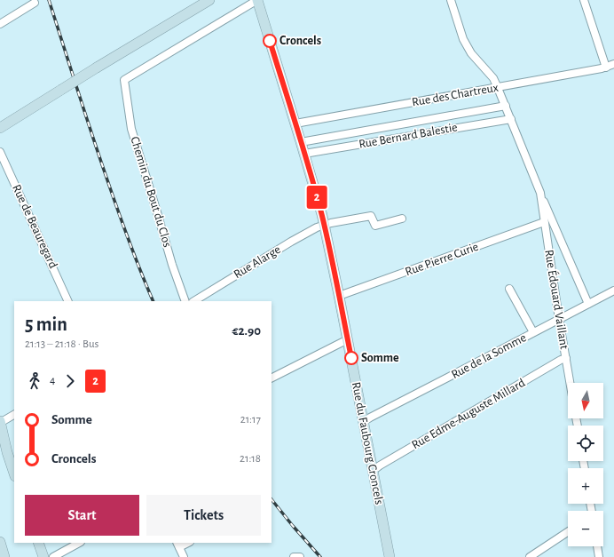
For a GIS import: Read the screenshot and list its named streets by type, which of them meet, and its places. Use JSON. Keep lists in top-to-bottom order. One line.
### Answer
{"streets":{"main road":["Rue du Faubourg Croncels"],"street":["Rue des Chartreux","Rue Bernard Balestie","Chemin du Bout du Clos","Rue de Beauregard","Rue Pierre Curie","Rue Alarge","Rue Édouard Vaillant","Rue de la Somme","Rue Edme-Auguste Millard"]},"crossings":[["Rue des Chartreux","Rue Édouard Vaillant"],["Rue des Chartreux","Rue du Faubourg Croncels"],["Rue Bernard Balestie","Rue Édouard Vaillant"],["Rue Bernard Balestie","Rue du Faubourg Croncels"],["Chemin du Bout du Clos","Rue du Faubourg Croncels"],["Rue Pierre Curie","Rue Édouard Vaillant"],["Rue Pierre Curie","Rue du Faubourg Croncels"],["Rue Alarge","Rue du Faubourg Croncels"],["Rue Édouard Vaillant","Rue de la Somme"],["Rue Édouard Vaillant","Rue Edme-Auguste Millard"],["Rue de la Somme","Rue du Faubourg Croncels"],["Rue Edme-Auguste Millard","Rue du Faubourg Croncels"]],"places":["Croncels","Somme"],"lines":["bus line 2"],"north":"bottom","page":{"on_map":"2","heading":["5 min","21:13 – 21:18 · Bus","€2.90"],"legs":["4","2"],"map_buttons":["+","−"],"list":[{"name":"Somme","value":"21:17"},{"name":"Croncels","value":"21:18"}],"buttons":["Start","Tickets"]}}
